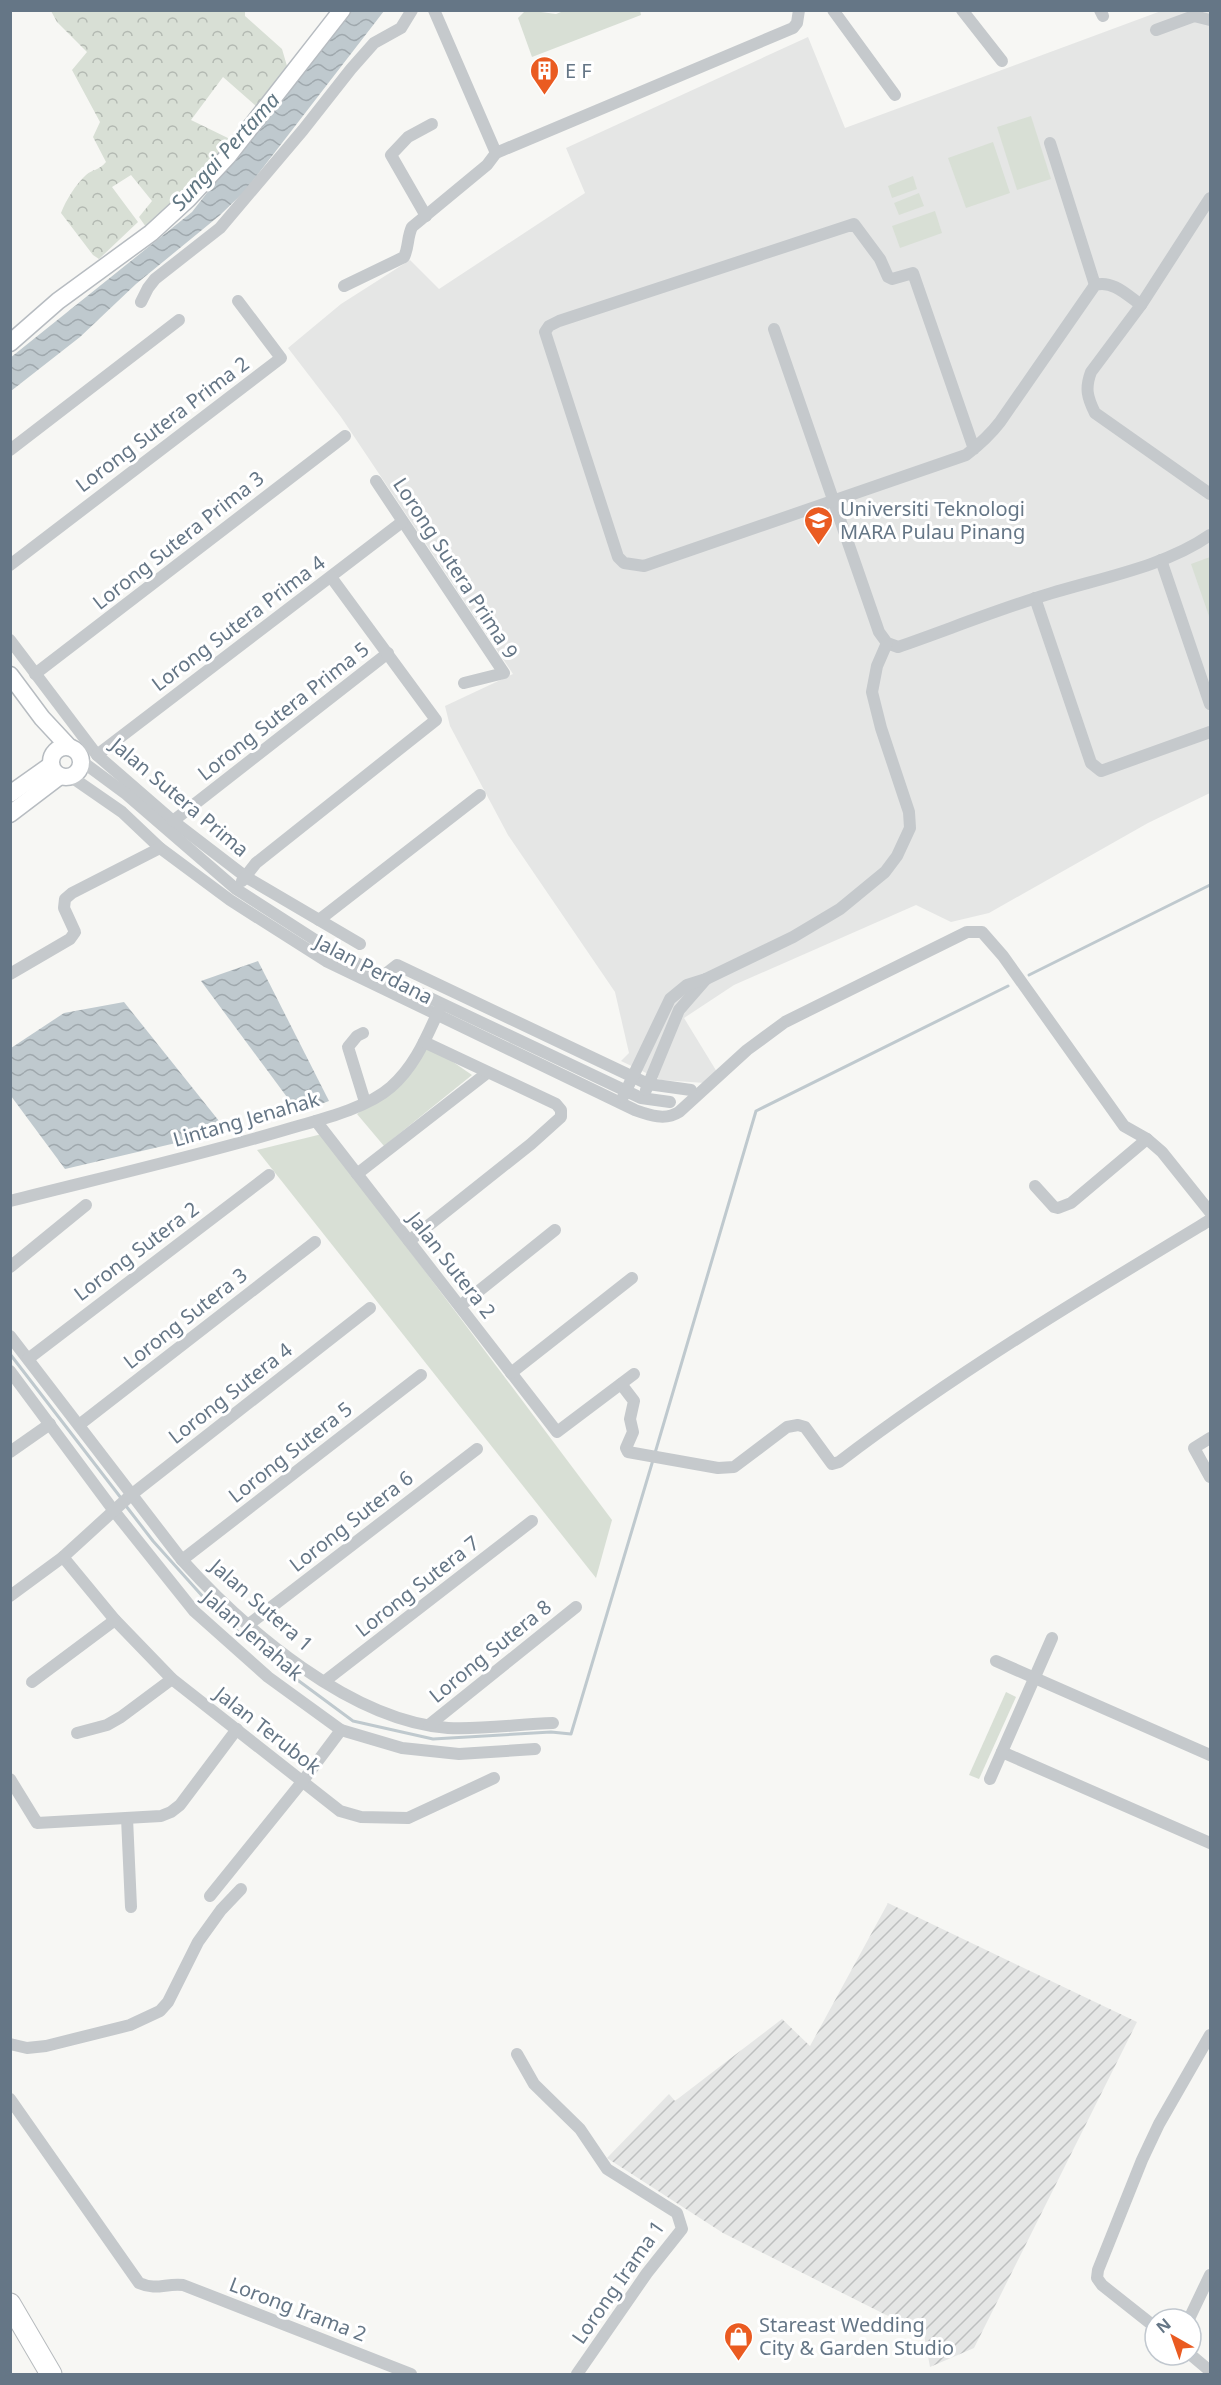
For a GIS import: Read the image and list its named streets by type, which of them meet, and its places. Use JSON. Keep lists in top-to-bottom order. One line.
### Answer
{"streets":{"street":["Lorong Sutera Prima 2","Lorong Sutera Prima 3","Lorong Sutera Prima 9","Lorong Sutera Prima 4","Lorong Sutera Prima 5","Jalan Sutera Prima","Jalan Perdana","Lintang Jenahak","Lorong Sutera 2","Jalan Sutera 2","Lorong Sutera 3","Lorong Sutera 4","Lorong Sutera 5","Lorong Sutera 6","Lorong Sutera 7","Jalan Sutera 1","Jalan Jenahak","Lorong Sutera 8","Jalan Terubok","Lorong Irama 1","Lorong Irama 2"]},"crossings":[["Lorong Sutera Prima 3","Jalan Sutera Prima"],["Lorong Sutera Prima 9","Lorong Sutera Prima 4"],["Lorong Sutera Prima 4","Jalan Sutera Prima"],["Lorong Sutera Prima 4","Jalan Perdana"],["Lorong Sutera Prima 5","Jalan Sutera Prima"],["Jalan Sutera Prima","Jalan Perdana"],["Jalan Perdana","Lintang Jenahak"],["Lintang Jenahak","Jalan Sutera 2"],["Lorong Sutera 2","Jalan Sutera 1"],["Lorong Sutera 3","Jalan Sutera 1"],["Lorong Sutera 4","Jalan Sutera 1"],["Lorong Sutera 4","Jalan Jenahak"],["Lorong Sutera 4","Jalan Terubok"],["Lorong Sutera 5","Jalan Sutera 1"],["Lorong Sutera 6","Jalan Sutera 1"],["Lorong Sutera 7","Jalan Sutera 1"],["Jalan Sutera 1","Lorong Sutera 8"]],"water":["Sungai Pertama"],"places":{"building":["E F"],"school or university":["Universiti Teknologi MARA Pulau Pinang"],"shop":["Stareast Wedding City & Garden Studio"]},"north":"top left"}
